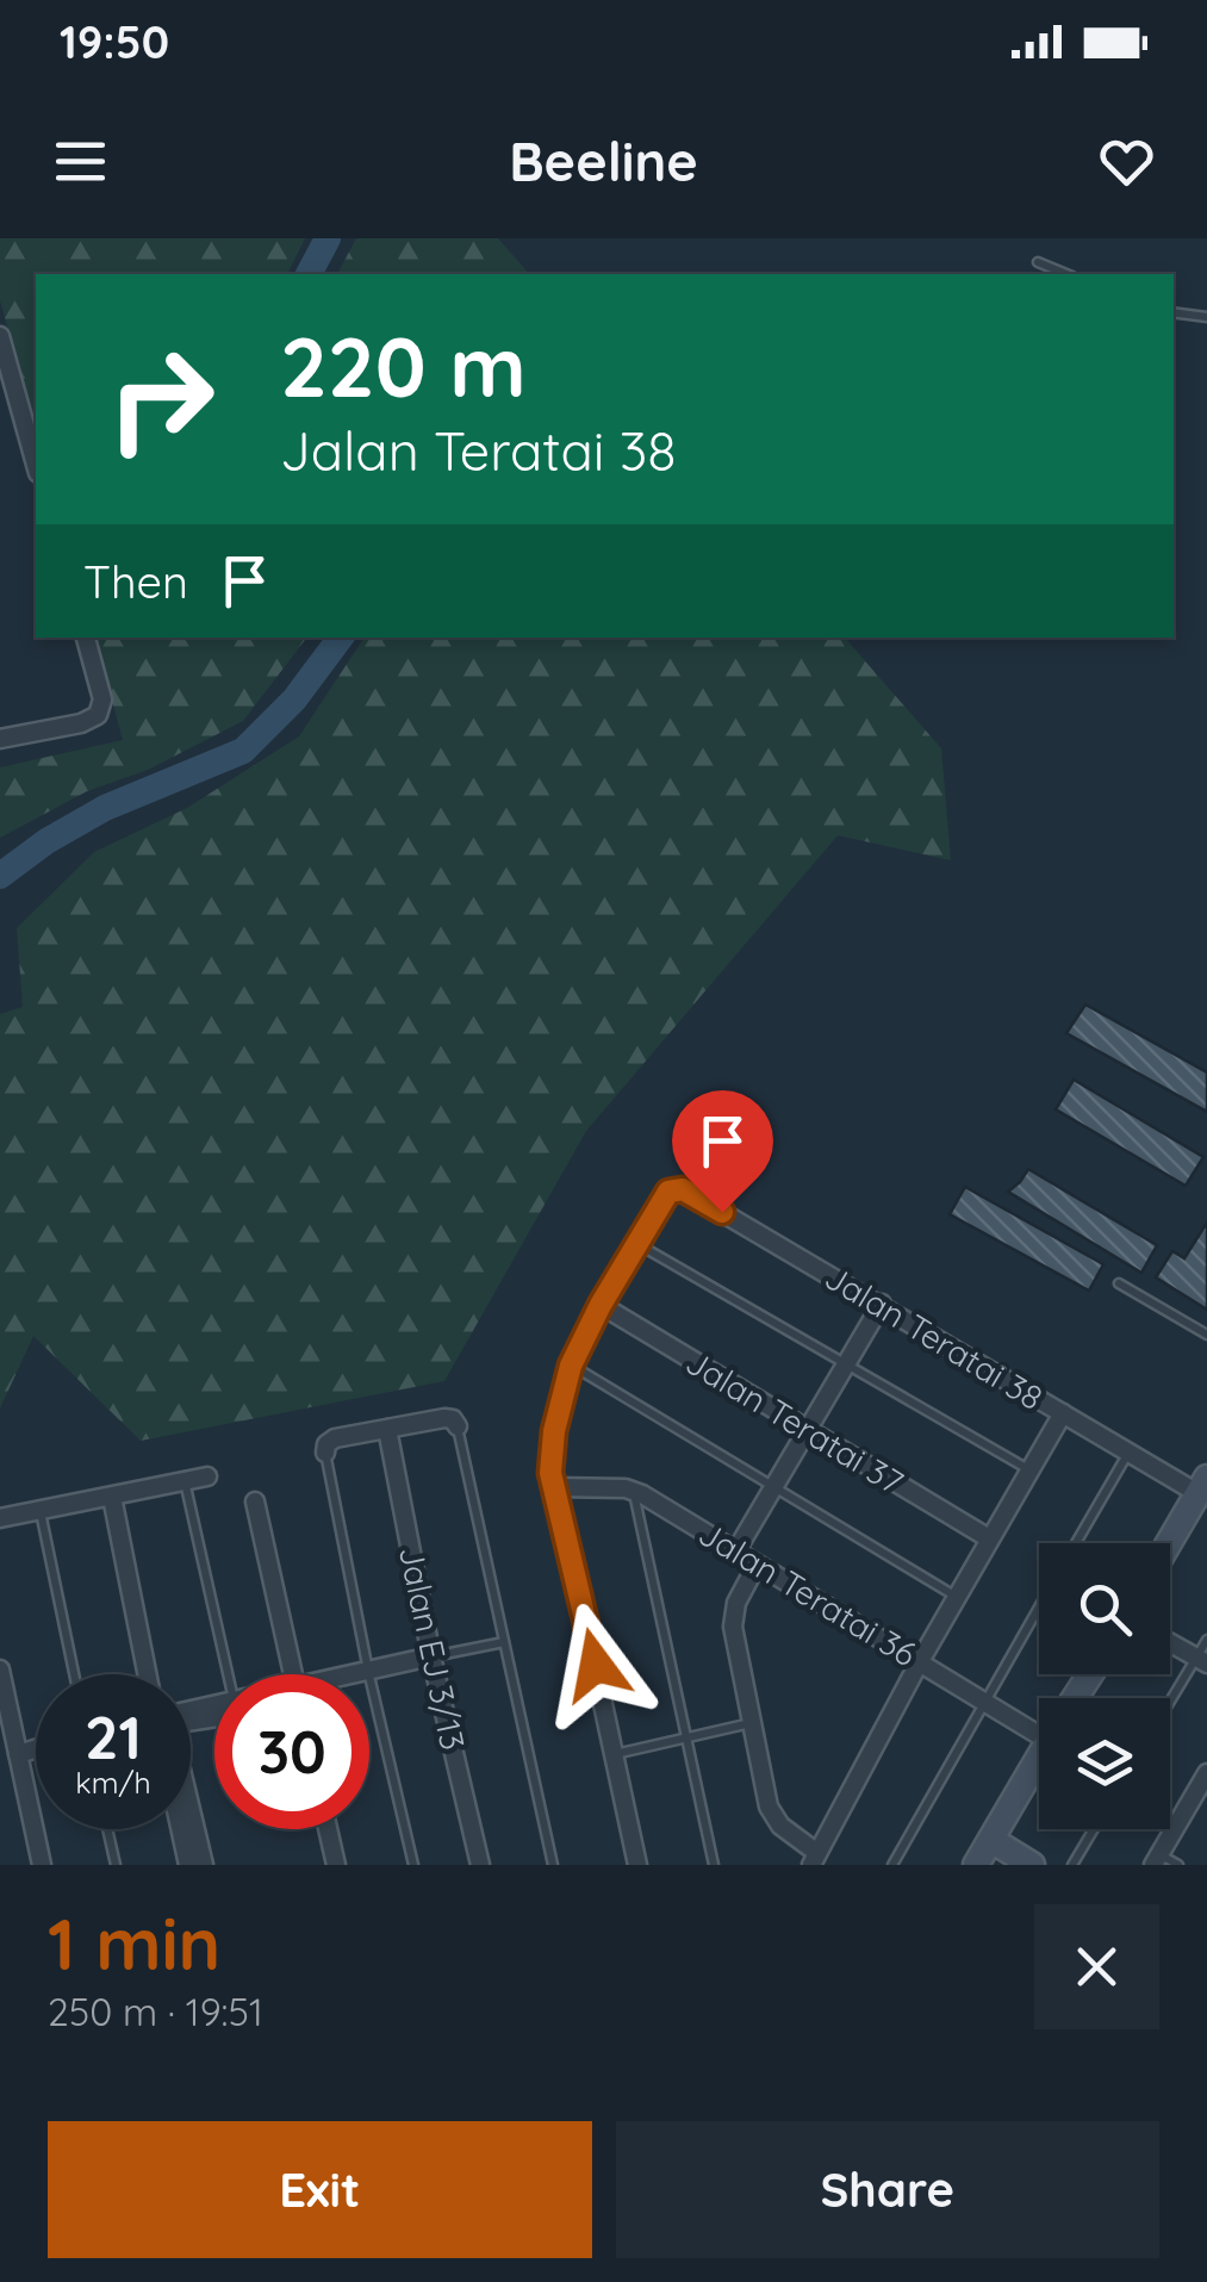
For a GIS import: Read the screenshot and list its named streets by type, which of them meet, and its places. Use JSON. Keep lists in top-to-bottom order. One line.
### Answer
{"streets":{"street":["Jalan Teratai 38","Jalan Teratai 37","Jalan Teratai 36","Jalan EJ 3/13"]},"page":{"status":"19:50","header":"Beeline","turn":["220 m","Jalan Teratai 38"],"then":"Then","speed":"21 km/h","limit":"30","heading":["1 min","250 m · 19:51"],"buttons":["Exit","Share"]}}
